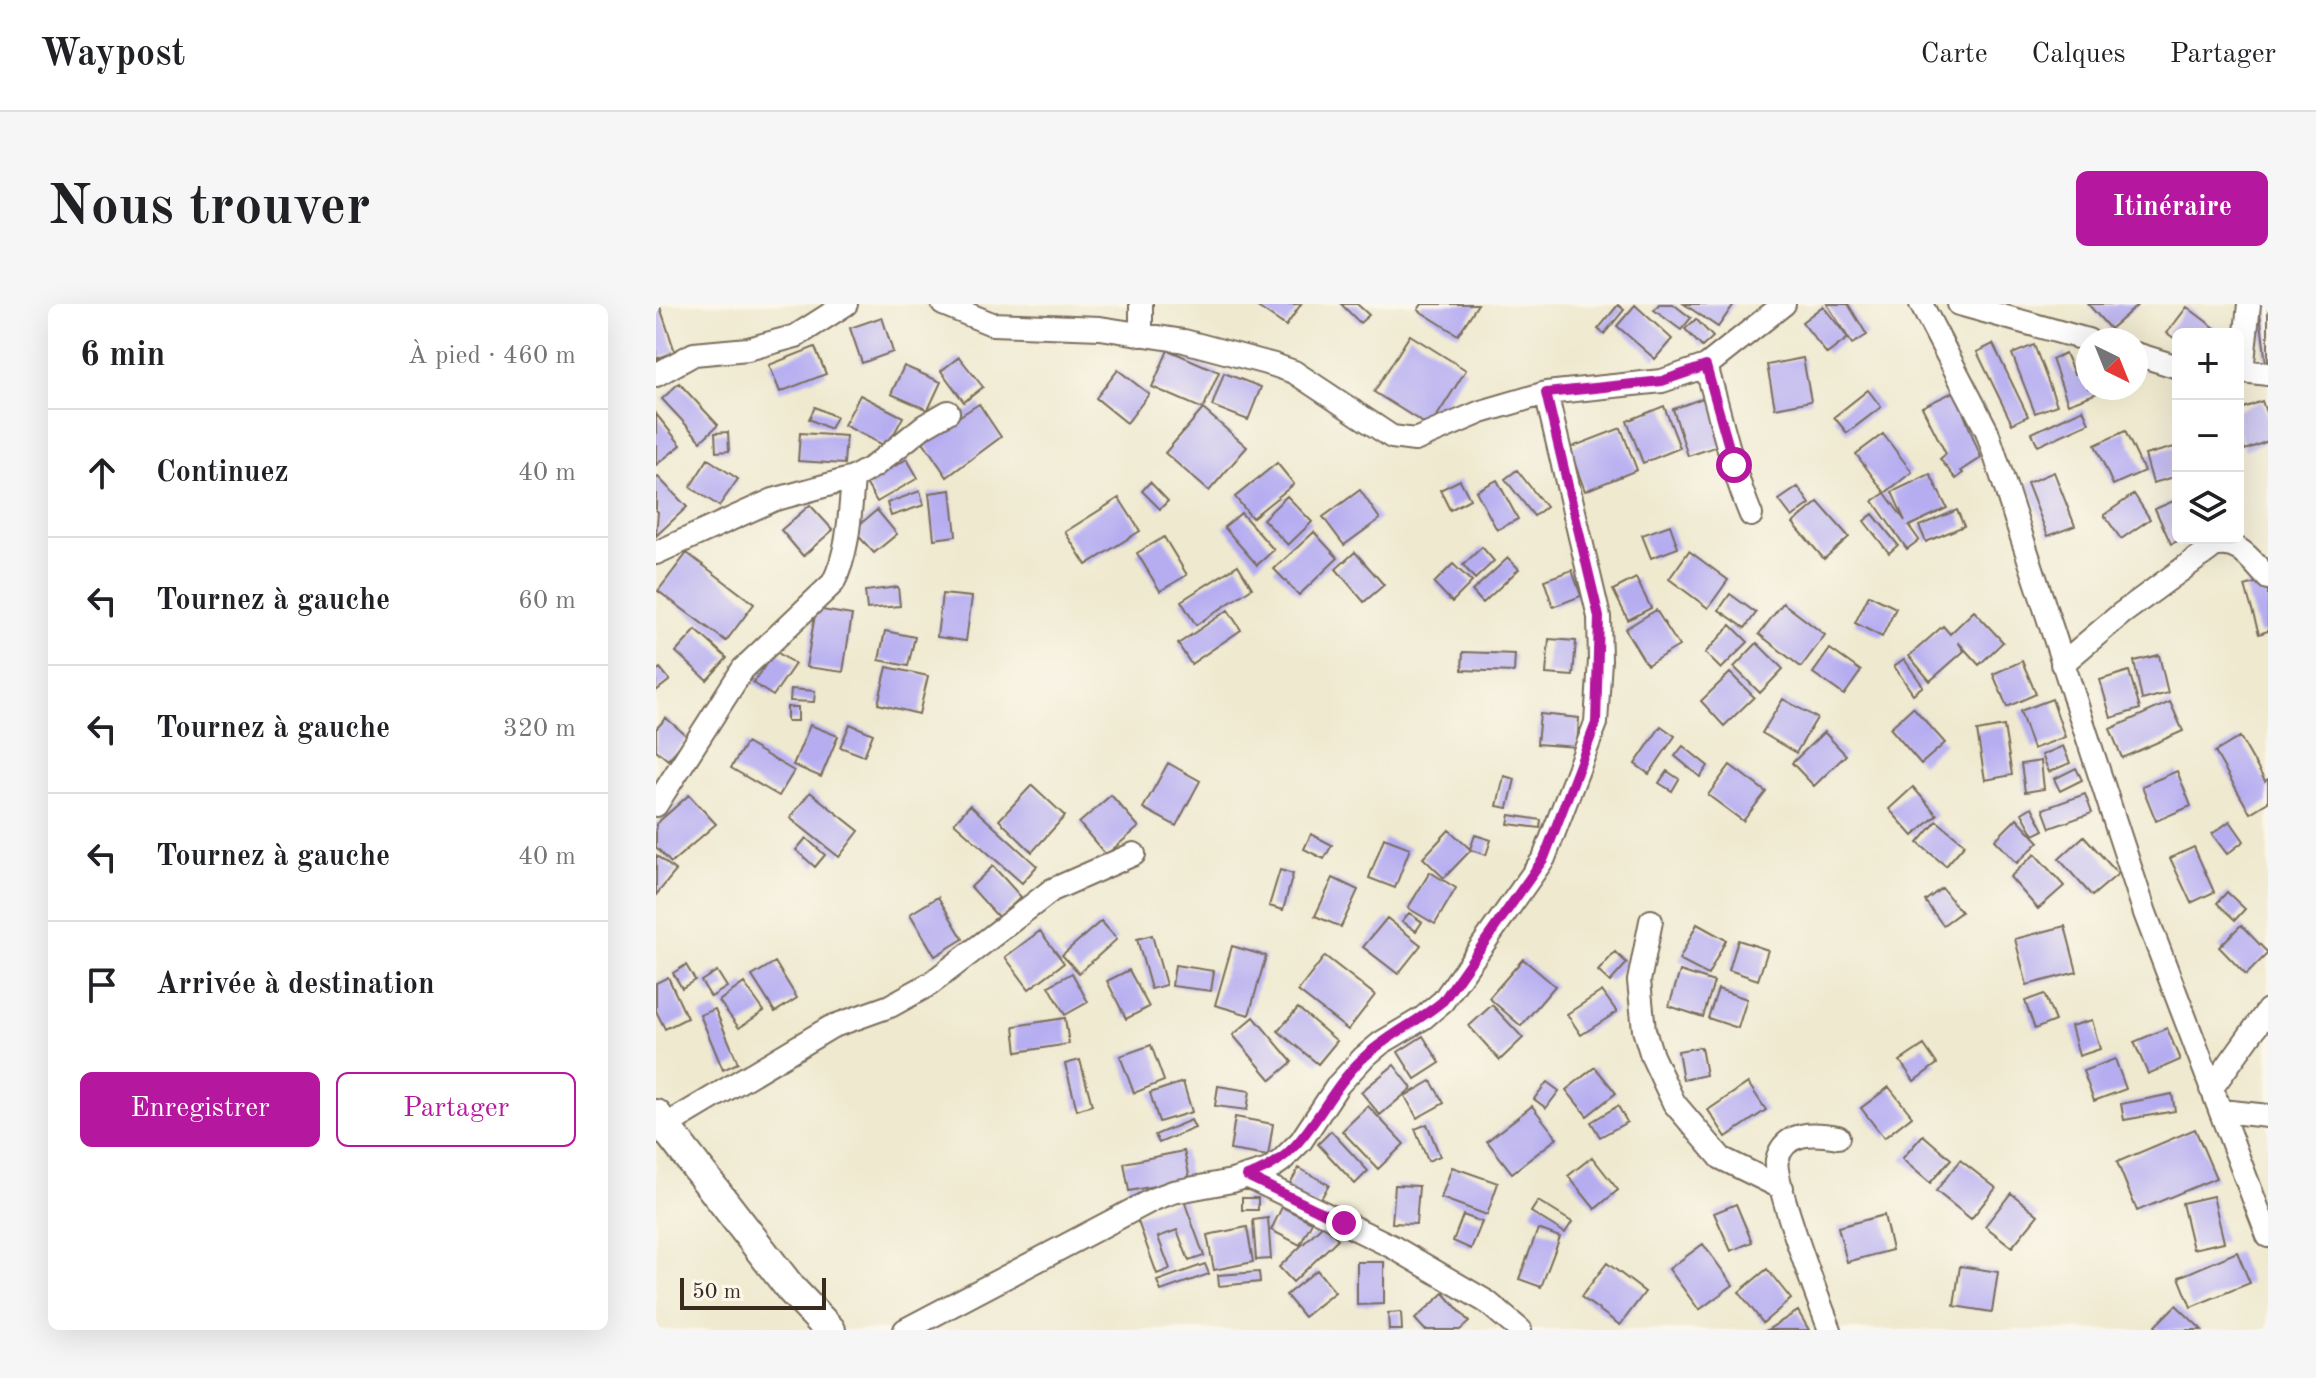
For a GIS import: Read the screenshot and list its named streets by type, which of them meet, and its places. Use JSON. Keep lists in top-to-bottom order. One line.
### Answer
{"scale_bar":"50 m","north":"bottom right","page":{"header":"Waypost","nav":["Carte","Calques","Partager"],"buttons":["Itinéraire",["Enregistrer","Partager"]],"title":"Nous trouver","heading":["6 min","À pied · 460 m"],"map_buttons":["+","−"],"list":[["Continuez","40 m"],["Tournez à gauche","60 m"],["Tournez à gauche","320 m"],["Tournez à gauche","40 m"],"Arrivée à destination"],"scale":"50 m"}}
